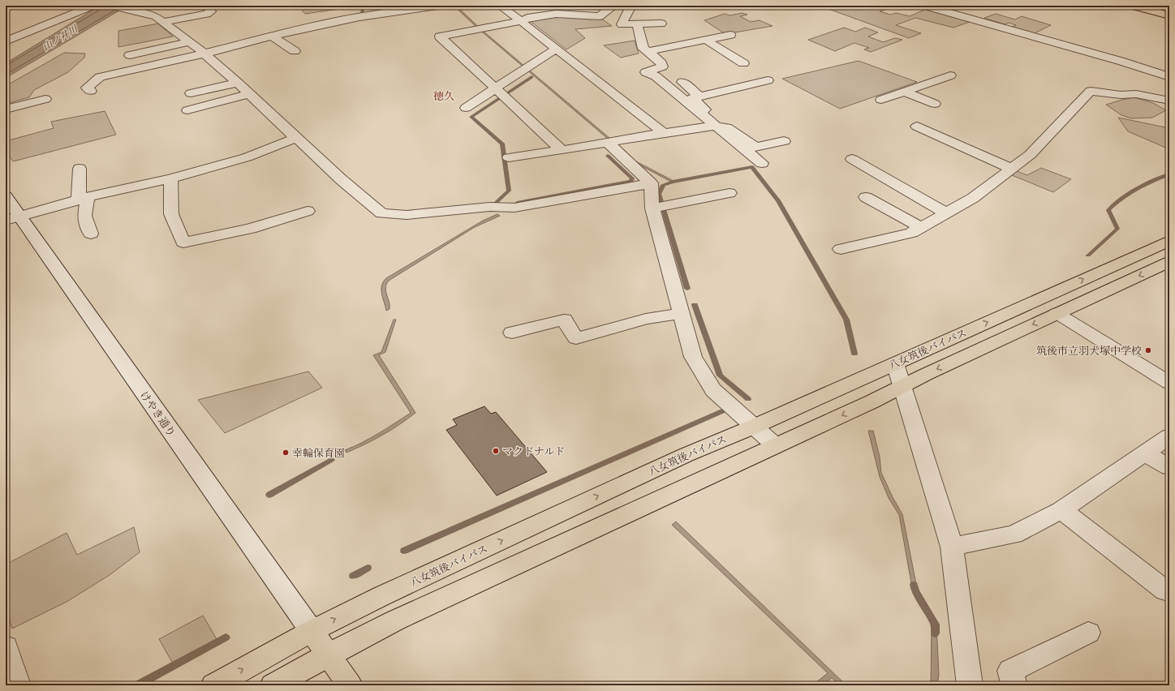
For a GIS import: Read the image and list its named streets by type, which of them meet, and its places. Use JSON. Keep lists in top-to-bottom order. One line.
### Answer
{"streets":{"main road":["八女筑後バイパス"],"street":["けやき通り"]},"crossings":[["八女筑後バイパス","けやき通り"]],"districts":["徳久"],"water":["山ノ井川"],"places":["筑後市立羽犬塚中学校","マクドナルド","幸輪保育園"]}
